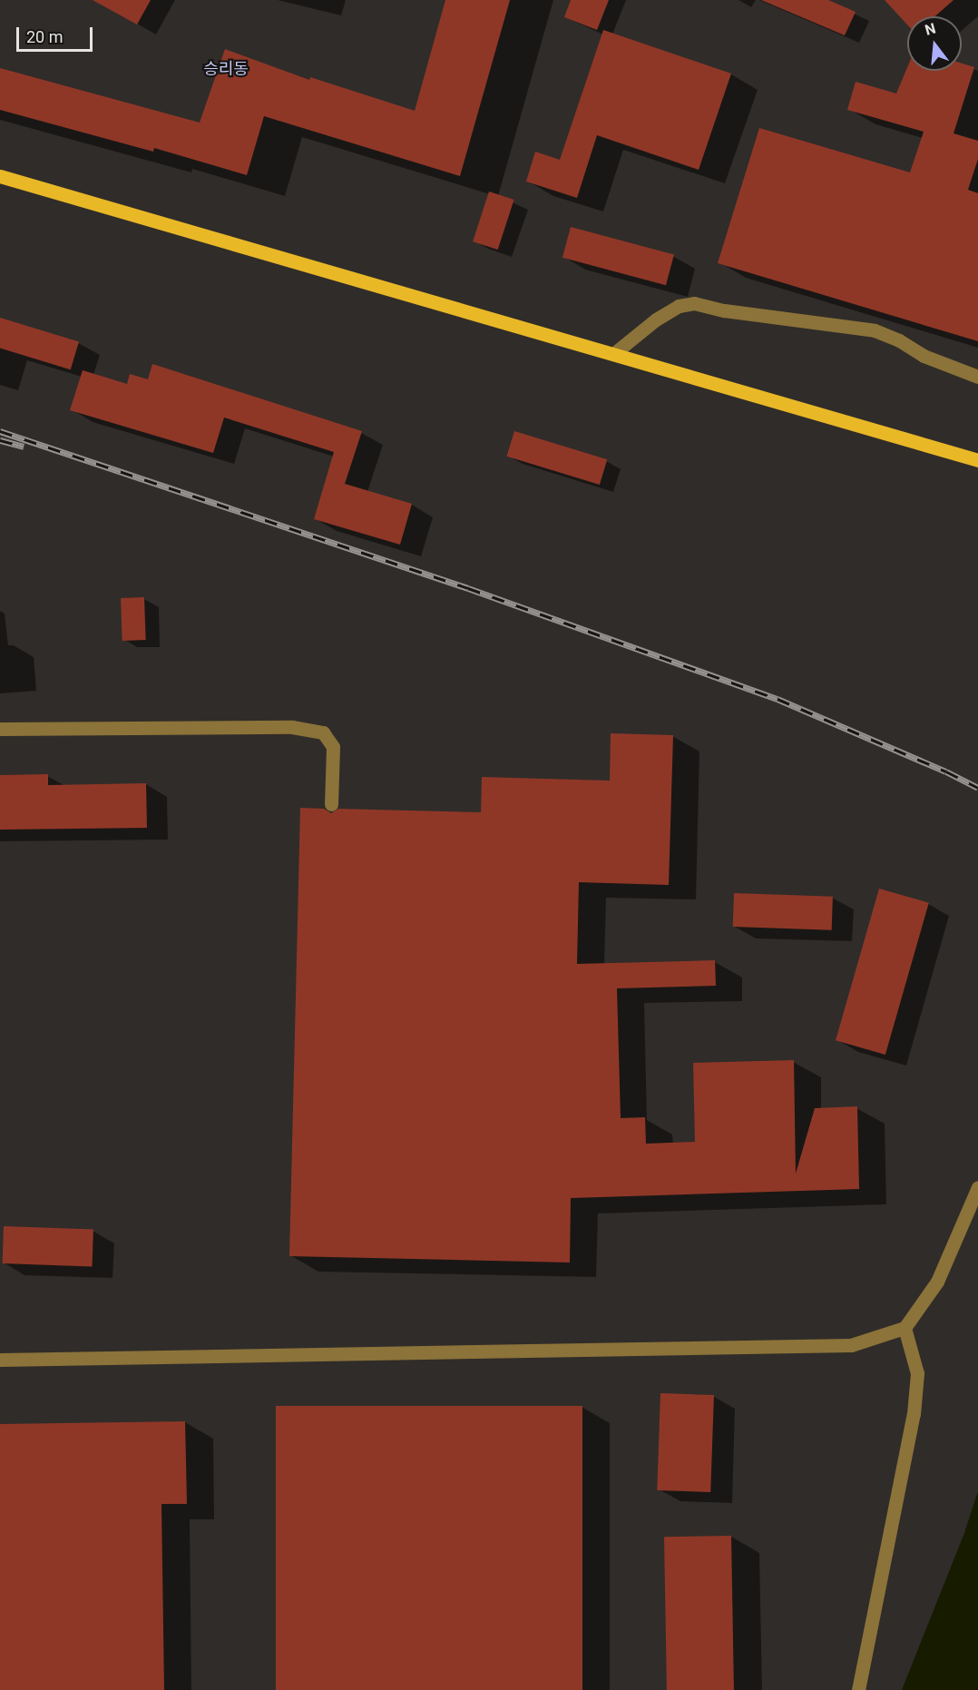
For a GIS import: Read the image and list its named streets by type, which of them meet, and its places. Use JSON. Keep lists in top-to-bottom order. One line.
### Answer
{"districts":["승리동"],"scale_bar":"20 m","north":"top"}
